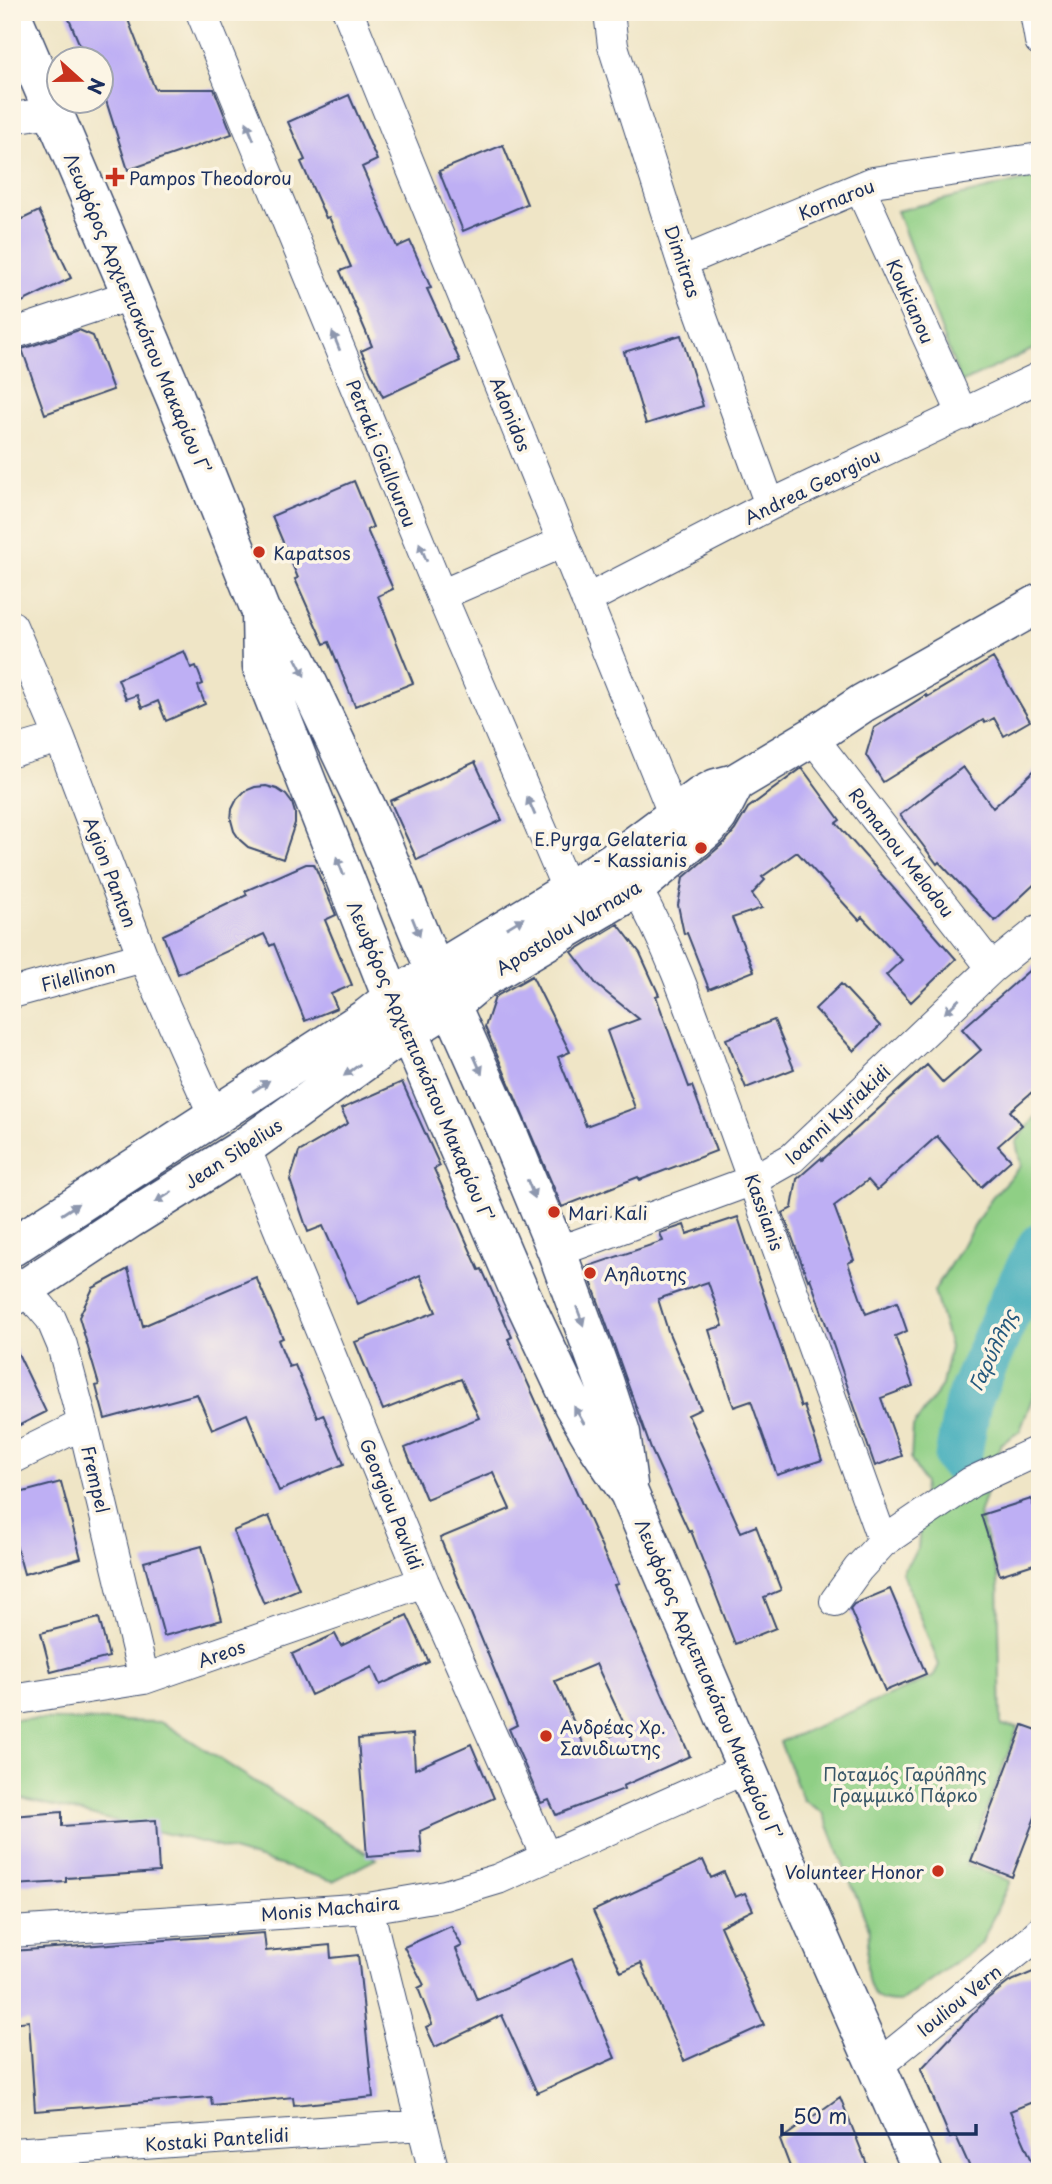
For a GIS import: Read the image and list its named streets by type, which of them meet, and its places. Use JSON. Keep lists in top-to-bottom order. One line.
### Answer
{"streets":{"main road":["Λεωφόρος Αρχιεπισκόπου Μακαρίου Γ’","Apostolou Varnava","Jean Sibelius"],"street":["Kornarou","Dimitras","Koukianou","Adonidos","Petraki Giallourou","Andrea Georgiou","Romanou Melodou","Agion Panton","Filellinon","Ioanni Kyriakidi","Kassianis","Frempel","Georgiou Pavlidi","Areos","Monis Machaira","Iouliou Vern","Kostaki Pantelidi"]},"crossings":[["Kornarou","Dimitras"],["Kornarou","Koukianou"],["Dimitras","Andrea Georgiou"],["Koukianou","Andrea Georgiou"],["Λεωφόρος Αρχιεπισκόπου Μακαρίου Γ’","Apostolou Varnava"],["Λεωφόρος Αρχιεπισκόπου Μακαρίου Γ’","Ioanni Kyriakidi"],["Λεωφόρος Αρχιεπισκόπου Μακαρίου Γ’","Jean Sibelius"],["Λεωφόρος Αρχιεπισκόπου Μακαρίου Γ’","Monis Machaira"],["Λεωφόρος Αρχιεπισκόπου Μακαρίου Γ’","Iouliou Vern"],["Adonidos","Andrea Georgiou"],["Adonidos","Apostolou Varnava"],["Petraki Giallourou","Apostolou Varnava"],["Romanou Melodou","Apostolou Varnava"],["Romanou Melodou","Ioanni Kyriakidi"],["Agion Panton","Filellinon"],["Agion Panton","Jean Sibelius"],["Apostolou Varnava","Jean Sibelius"],["Apostolou Varnava","Kassianis"],["Ioanni Kyriakidi","Kassianis"],["Jean Sibelius","Frempel"],["Jean Sibelius","Georgiou Pavlidi"],["Frempel","Areos"],["Georgiou Pavlidi","Areos"],["Georgiou Pavlidi","Monis Machaira"]],"one_way":["Petraki Giallourou","Ioanni Kyriakidi"],"water":["Γαρύλλης"],"parks":["Ποταμός Γαρύλλης Γραμμικό Πάρκο"],"places":{"health":["Pampos Theodorou"],"other":["Kapatsos","E.Pyrga Gelateria - Kassianis","Mari Kali","Αηλιοτης","Ανδρέας Χρ. Σανιδιωτης","Volunteer Honor"]},"scale_bar":"50 m","north":"right"}
